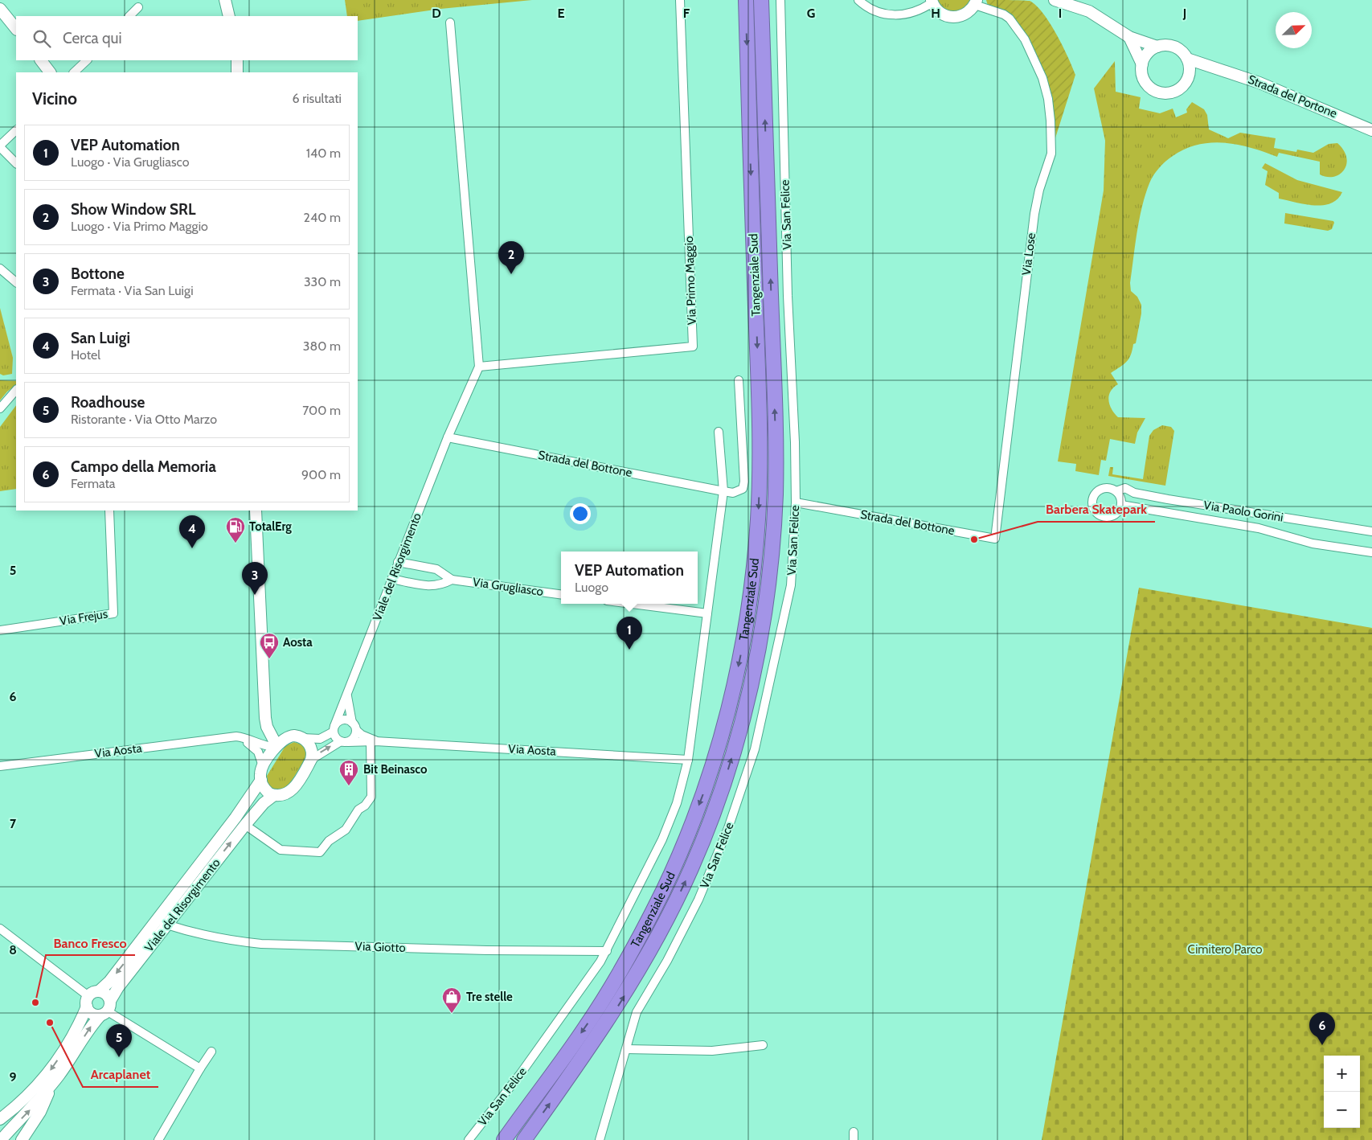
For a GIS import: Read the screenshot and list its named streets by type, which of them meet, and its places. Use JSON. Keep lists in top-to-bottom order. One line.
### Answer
{"streets":{"highway":["Tangenziale Sud"],"street":["Strada del Portone","Via San Felice","Via Lose","Via Primo Maggio","Strada del Bottone","Via Paolo Gorini","Viale del Risorgimento","Via Grugliasco","Via Frejus","Via Aosta","Via Giotto"]},"crossings":[["Via San Felice","Strada del Bottone"],["Via San Felice","Via Aosta"],["Via San Felice","Via Giotto"],["Via Lose","Strada del Bottone"],["Strada del Bottone","Viale del Risorgimento"],["Viale del Risorgimento","Via Grugliasco"],["Viale del Risorgimento","Via Aosta"],["Viale del Risorgimento","Via Giotto"]],"parks":["Cimitero Parco"],"places":{"other":["Barbera Skatepark","Banco Fresco","Arcaplanet"],"fuel station":["TotalErg"],"bus stop":["Aosta"],"building":["Bit Beinasco"],"shop":["Tre stelle"]},"north":"top right","page":{"search":"Cerca qui","heading":["Vicino","6 risultati"],"list":[{"mark":"1","name":"VEP Automation","note":"Luogo · Via Grugliasco","value":"140 m"},{"mark":"2","name":"Show Window SRL","note":"Luogo · Via Primo Maggio","value":"240 m"},{"mark":"3","name":"Bottone","note":"Fermata · Via San Luigi","value":"330 m"},{"mark":"4","name":"San Luigi","note":"Hotel","value":"380 m"},{"mark":"5","name":"Roadhouse","note":"Ristorante · Via Otto Marzo","value":"700 m"},{"mark":"6","name":"Campo della Memoria","note":"Fermata","value":"900 m"}],"pins":["2","4","3","1","6","5"],"popup":["VEP Automation","Luogo"],"map_buttons":["+","−"]},"grid":{"columns":["D","E","F","G","H","I","J"],"rows":["5","6","7","8","9"]}}
